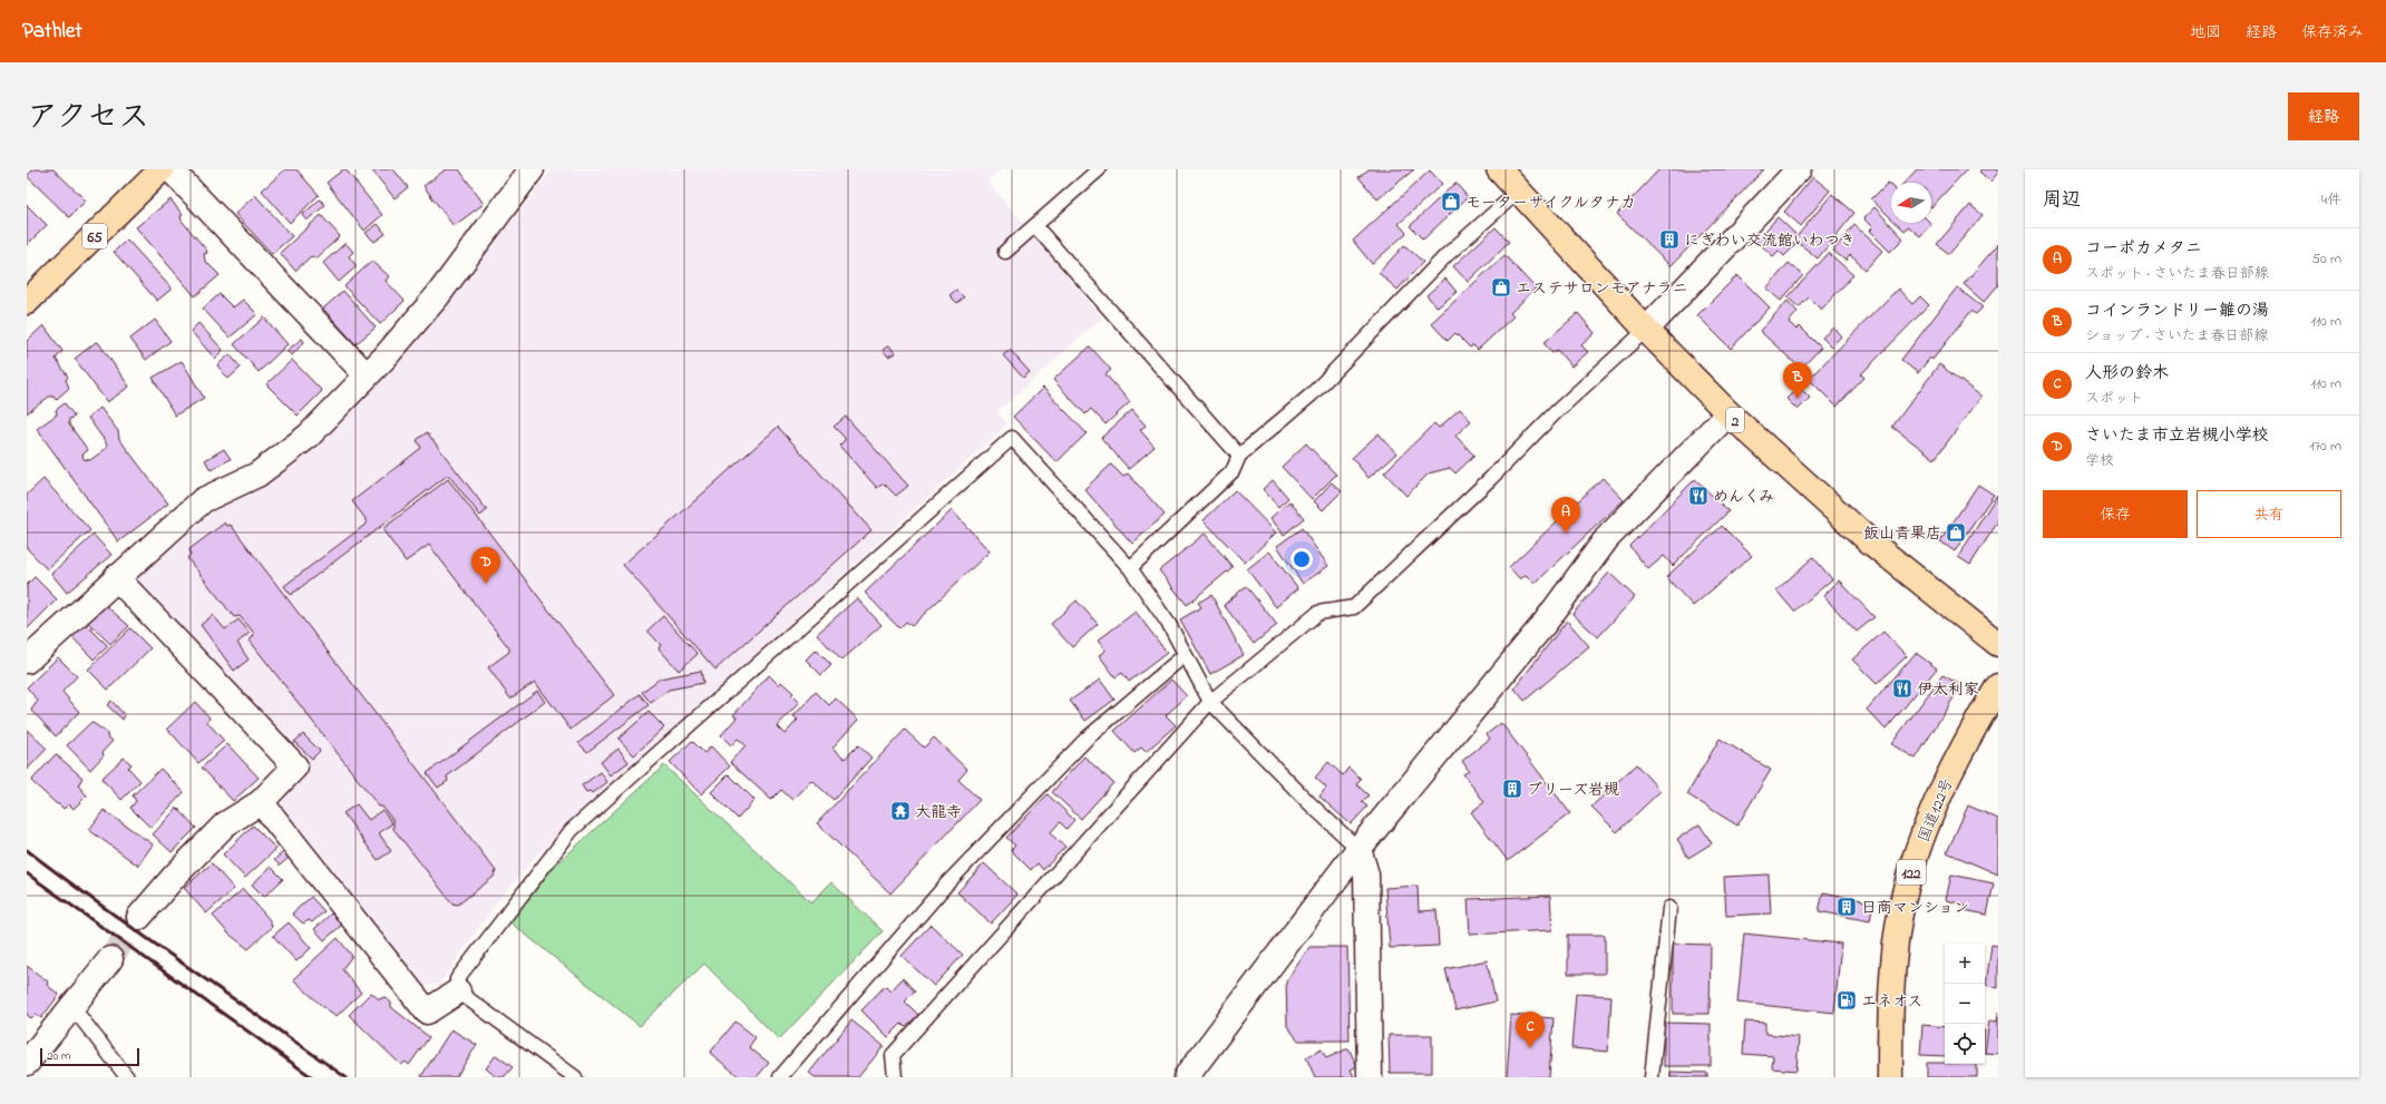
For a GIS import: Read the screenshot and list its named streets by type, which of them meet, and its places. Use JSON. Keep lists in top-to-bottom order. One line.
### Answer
{"streets":{"main road":["65","2","国道122号","122"]},"places":{"shop":["モーターサイクルタナカ","エステサロンモアナラニ","飯山青果店"],"building":["にぎわい交流館いわつき","ブリーズ岩槻","日商マンション"],"restaurant":["めんくみ","伊太利家"],"temple":["大龍寺"],"fuel station":["エネオス"]},"scale_bar":"20 m","north":"left","page":{"header":"Pathlet","nav":["地図","経路","保存済み"],"title":"アクセス","buttons":["経路",["保存","共有"]],"heading":["周辺","4件"],"list":[{"mark":"A","name":"コーポカメタニ","note":"スポット · さいたま春日部線","value":"50 m"},{"mark":"B","name":"コインランドリー雛の湯","note":"ショップ · さいたま春日部線","value":"110 m"},{"mark":"C","name":"人形の鈴木","note":"スポット","value":"110 m"},{"mark":"D","name":"さいたま市立岩槻小学校","note":"学校","value":"170 m"}],"pins":["B","A","D","C"],"map_buttons":["+","−"],"scale":"20 m"}}
